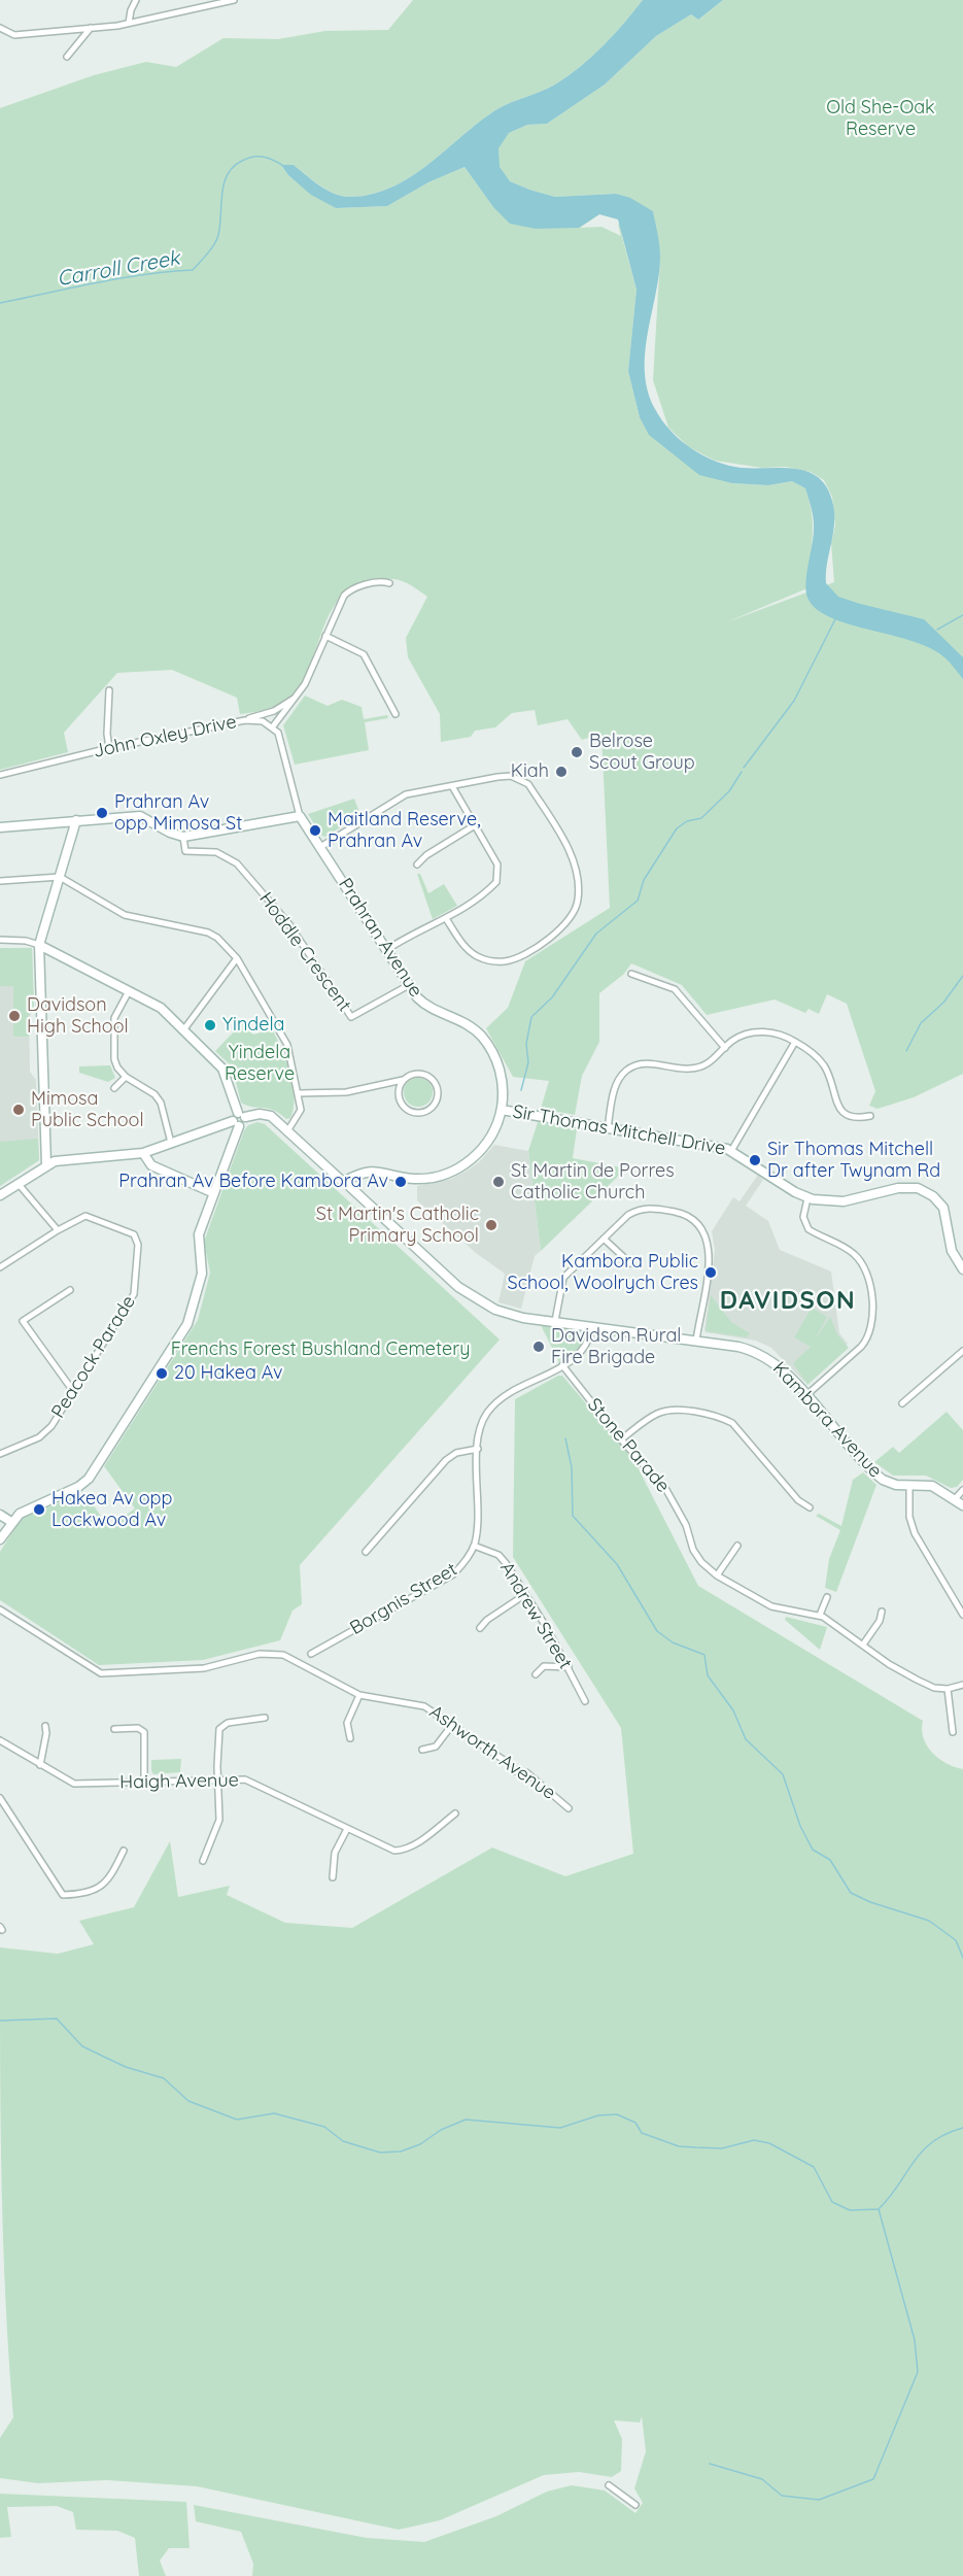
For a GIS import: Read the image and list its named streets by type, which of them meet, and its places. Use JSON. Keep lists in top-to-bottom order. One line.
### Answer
{"streets":{"street":["John Oxley Drive","Prahran Avenue","Hoddle Crescent","Sir Thomas Mitchell Drive","Peacock Parade","Kambora Avenue","Stone Parade","Borgnis Street","Andrew Street","Ashworth Avenue","Haigh Avenue"]},"crossings":[["Prahran Avenue","Hoddle Crescent"],["Prahran Avenue","Sir Thomas Mitchell Drive"],["Prahran Avenue","Kambora Avenue"],["Kambora Avenue","Borgnis Street"],["Stone Parade","Borgnis Street"],["Borgnis Street","Andrew Street"]],"districts":["DAVIDSON"],"water":["Carroll Creek"],"parks":["Old She-Oak Reserve","Yindela Reserve","Frenchs Forest Bushland Cemetery"],"places":["Belrose Scout Group","Kiah","Prahran Av opp Mimosa St","Maitland Reserve, Prahran Av","Davidson High School","Yindela","Mimosa Public School","Sir Thomas Mitchell Dr after Twynam Rd","Prahran Av Before Kambora Av","St Martin de Porres Catholic Church","St Martin's Catholic Primary School","Kambora Public School, Woolrych Cres","Davidson Rural Fire Brigade","20 Hakea Av","Hakea Av opp Lockwood Av"]}
